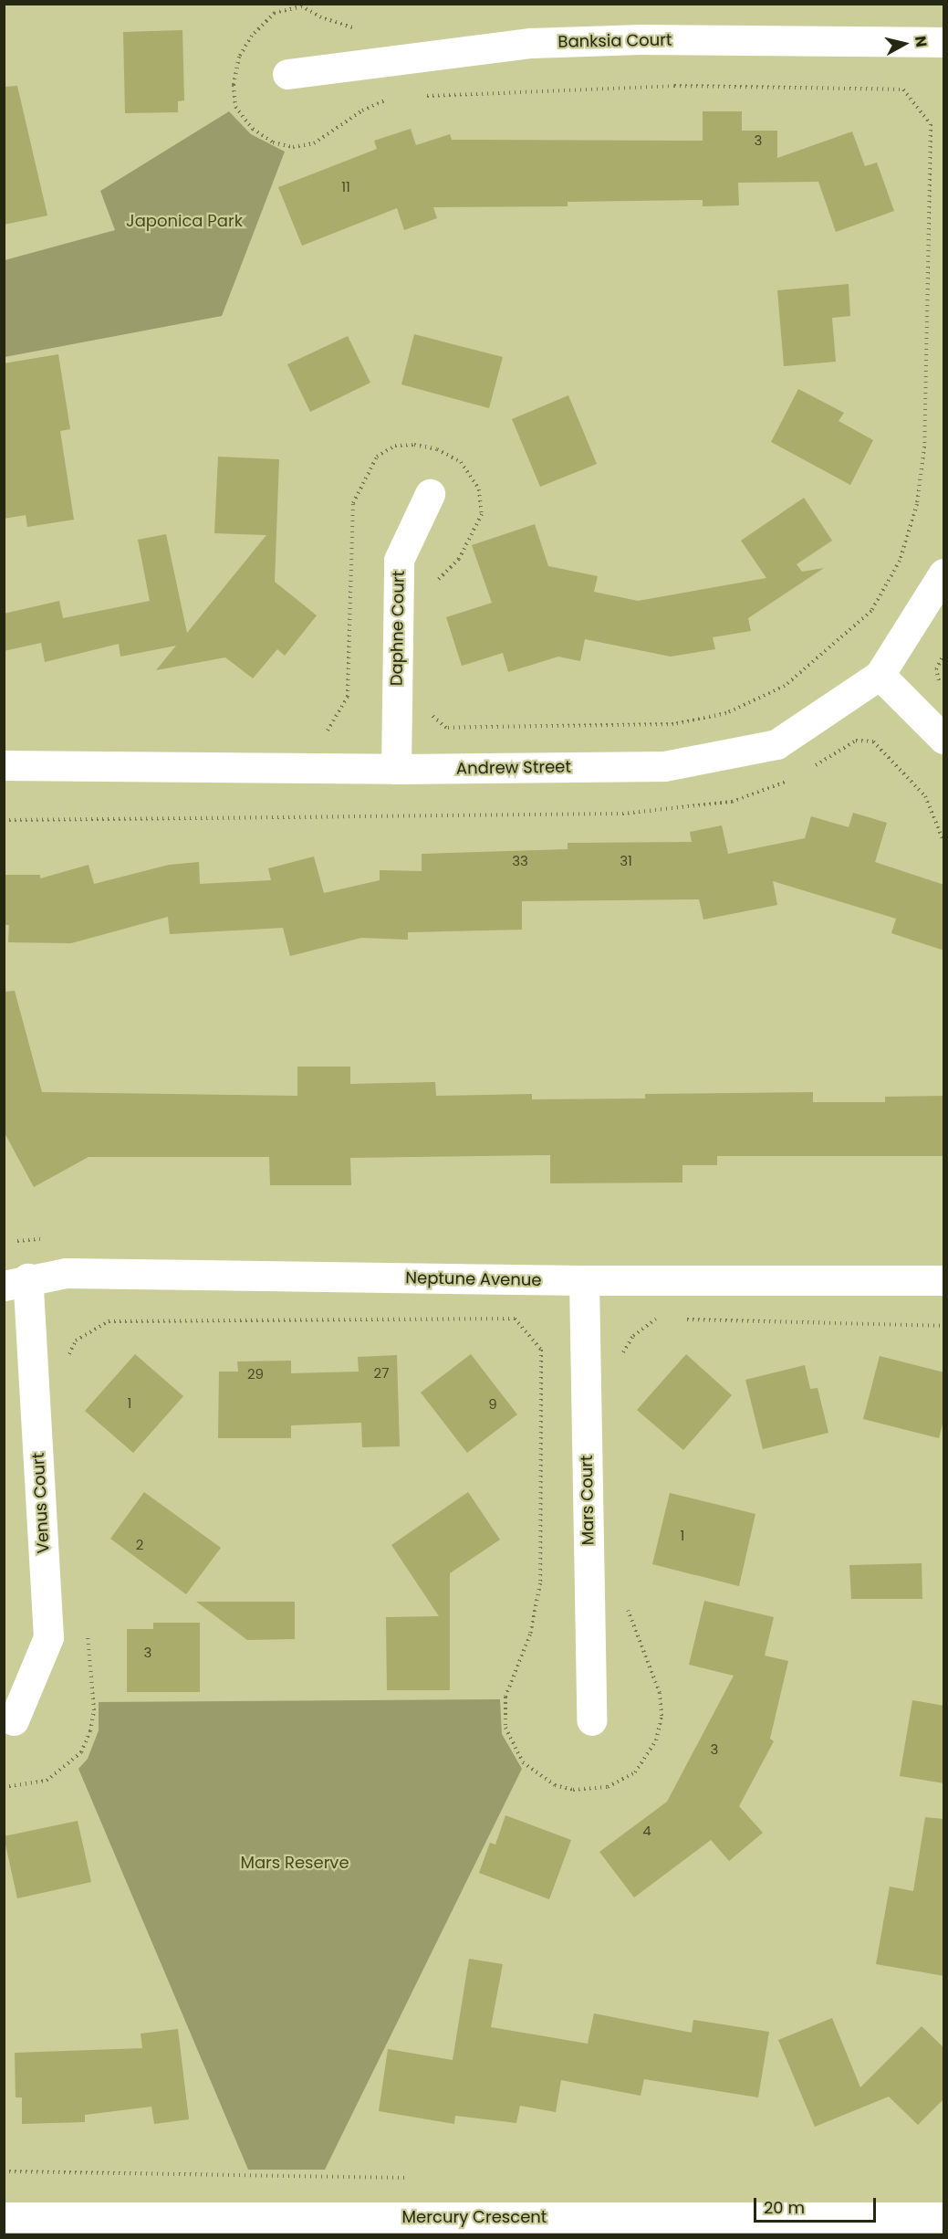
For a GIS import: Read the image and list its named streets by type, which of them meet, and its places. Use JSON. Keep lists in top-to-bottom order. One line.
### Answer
{"streets":{"street":["Banksia Court","Daphne Court","Andrew Street","Neptune Avenue","Mars Court","Venus Court","Mercury Crescent"]},"crossings":[["Daphne Court","Andrew Street"],["Neptune Avenue","Mars Court"],["Neptune Avenue","Venus Court"]],"parks":["Japonica Park","Mars Reserve"],"house_numbers":["3","11","33","31","27","29","1","9","1","2","3","3","4"],"scale_bar":"20 m","north":"right"}
